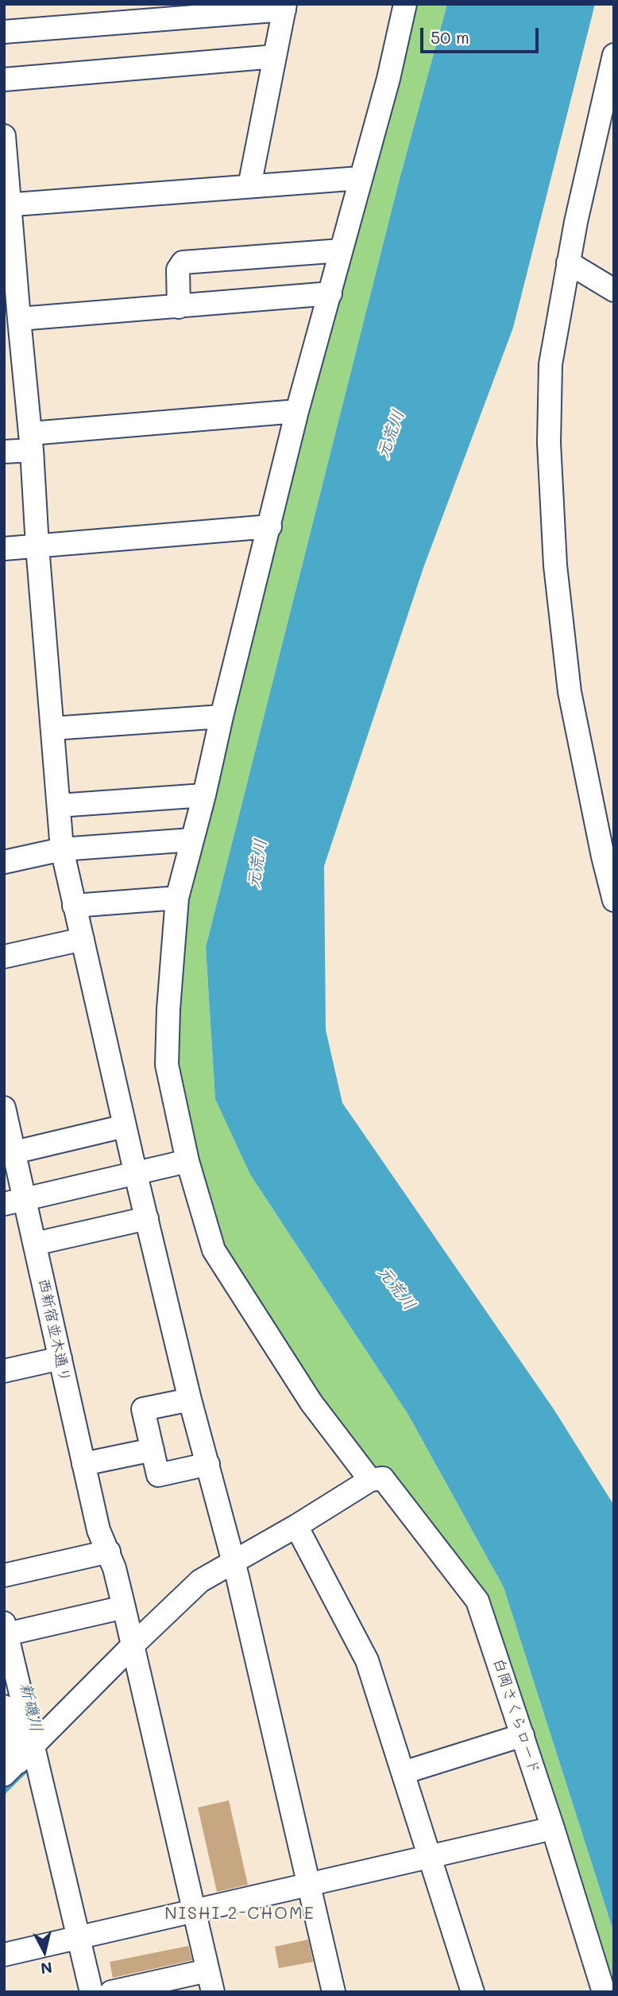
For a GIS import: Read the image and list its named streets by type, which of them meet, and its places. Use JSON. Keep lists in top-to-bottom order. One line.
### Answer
{"streets":{"street":["西新宿並木通り","白岡さくらロード"]},"districts":["NISHI 2-CHOME"],"water":["元荒川","新磯川"],"scale_bar":"50 m","north":"bottom"}
